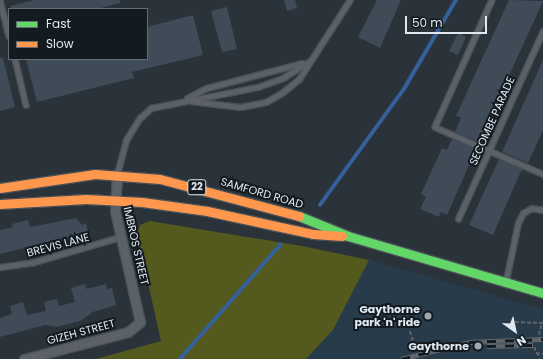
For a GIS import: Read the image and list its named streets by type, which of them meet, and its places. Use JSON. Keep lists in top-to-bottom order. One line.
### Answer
{"streets":{"main road":["22","SAMFORD ROAD"],"street":["IMBROS STREET","GIZEH STREET"],"lane":["SECOMBE PARADE","BREVIS LANE"]},"crossings":[["SAMFORD ROAD","IMBROS STREET"],["BREVIS LANE","IMBROS STREET"],["IMBROS STREET","GIZEH STREET"]],"places":["Gaythorne park 'n' ride","Gaythorne"],"legend":["Fast","Slow"],"scale_bar":"50 m","north":"bottom right"}
